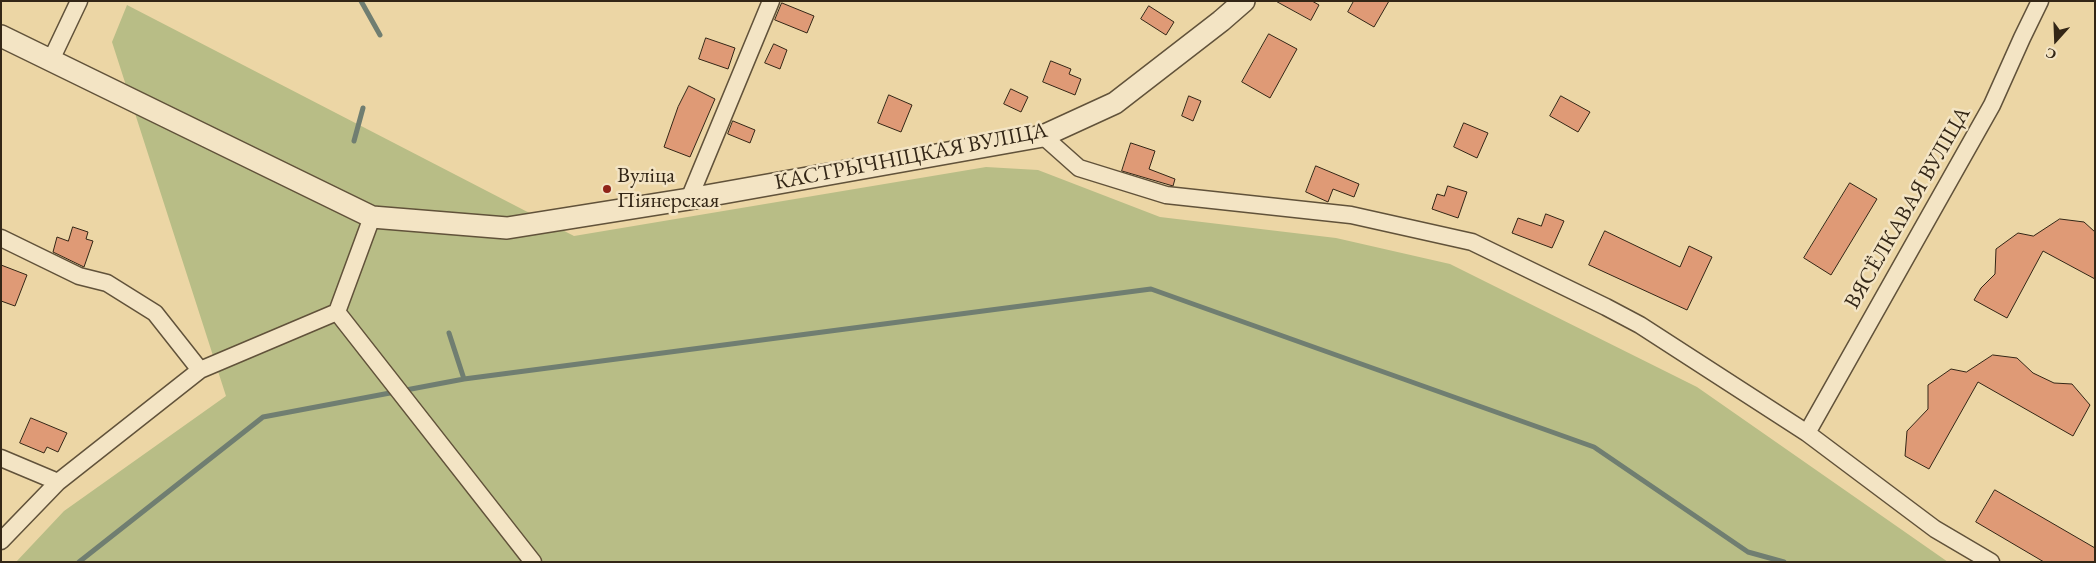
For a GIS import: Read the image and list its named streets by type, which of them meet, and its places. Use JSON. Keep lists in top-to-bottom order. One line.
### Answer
{"streets":{"street":["КАСТРЫЧНІЦКАЯ ВУЛІЦА","ВЯСЁЛКАВАЯ ВУЛІЦА"]},"places":["Вуліца Піянерская"],"north":"bottom"}
